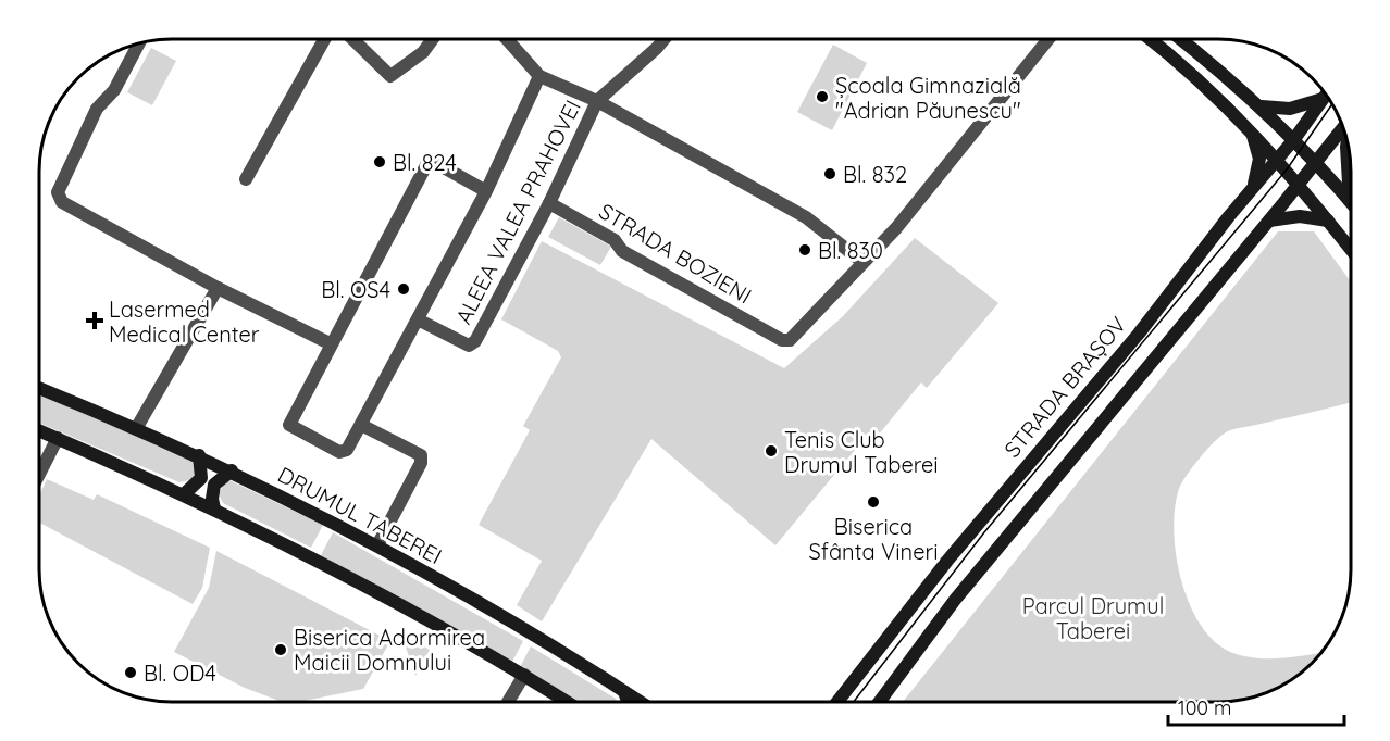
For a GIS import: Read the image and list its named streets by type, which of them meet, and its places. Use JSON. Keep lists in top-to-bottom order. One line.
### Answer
{"streets":{"main road":["STRADA BRAȘOV","DRUMUL TABEREI"],"street":["ALEEA VALEA PRAHOVEI","STRADA BOZIENI"]},"crossings":[["ALEEA VALEA PRAHOVEI","STRADA BOZIENI"]],"parks":["Parcul Drumul Taberei"],"places":{"other":["Școala Gimnazială \"Adrian Păunescu\"","Bl. 824","Bl. 832","Bl. 830","Bl. OS4","Tenis Club Drumul Taberei","Biserica Sfânta Vineri","Biserica Adormirea Maicii Domnului","Bl. OD4"],"health":["Lasermed Medical Center"]},"scale_bar":"100 m"}
